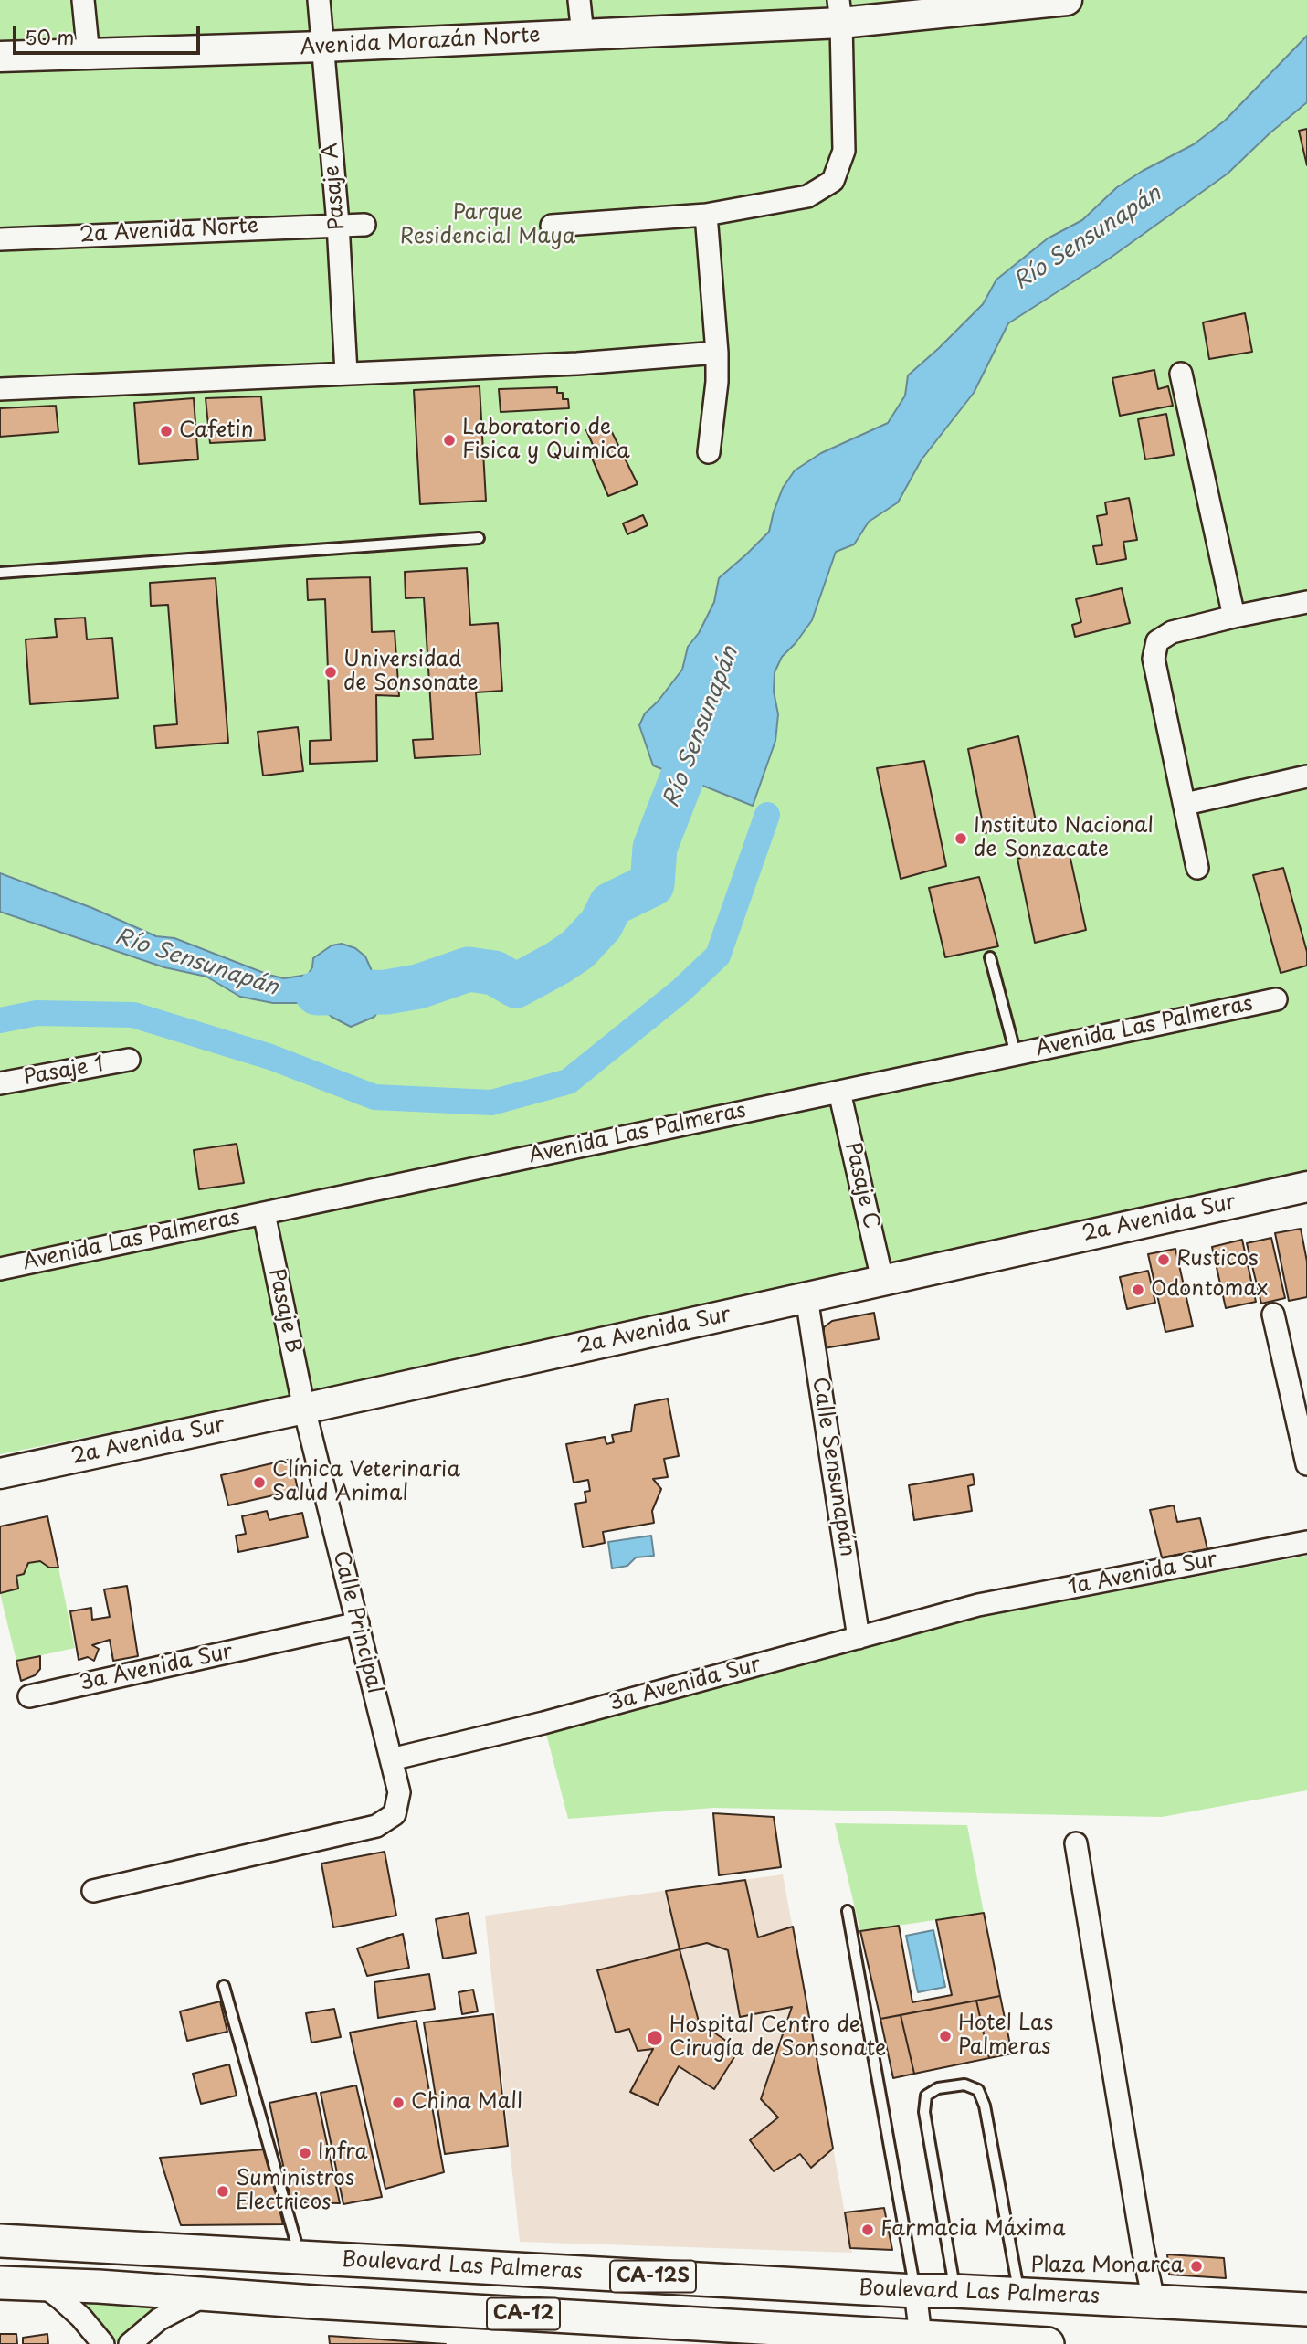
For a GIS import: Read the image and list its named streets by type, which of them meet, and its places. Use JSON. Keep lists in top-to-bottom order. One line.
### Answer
{"streets":{"main road":["Boulevard Las Palmeras","CA-12S","CA-12"],"street":["Avenida Morazán Norte","Pasaje A","2a Avenida Norte","Avenida Las Palmeras","Pasaje 1","Pasaje C","2a Avenida Sur","Pasaje B","Calle Sensunapán","1a Avenida Sur","Calle Principal","3a Avenida Sur"]},"crossings":[["Avenida Morazán Norte","Pasaje A"],["Pasaje A","2a Avenida Norte"],["Avenida Las Palmeras","Pasaje C"],["Avenida Las Palmeras","Pasaje B"],["Pasaje C","2a Avenida Sur"],["2a Avenida Sur","Pasaje B"],["2a Avenida Sur","Calle Sensunapán"],["2a Avenida Sur","Calle Principal"],["Pasaje B","Calle Principal"],["Calle Sensunapán","3a Avenida Sur"],["1a Avenida Sur","3a Avenida Sur"],["Calle Principal","3a Avenida Sur"]],"water":["Río Sensunapán"],"parks":["Parque Residencial Maya"],"places":["Cafetin","Laboratorio de Fisica y Quimica","Universidad de Sonsonate","Instituto Nacional de Sonzacate","Rusticos","Odontomax","Clínica Veterinaria Salud Animal","Hotel Las Palmeras","Hospital Centro de Cirugía de Sonsonate","China Mall","Infra","Suministros Electricos","Farmacia Máxima","Plaza Monarca"],"scale_bar":"50 m"}
